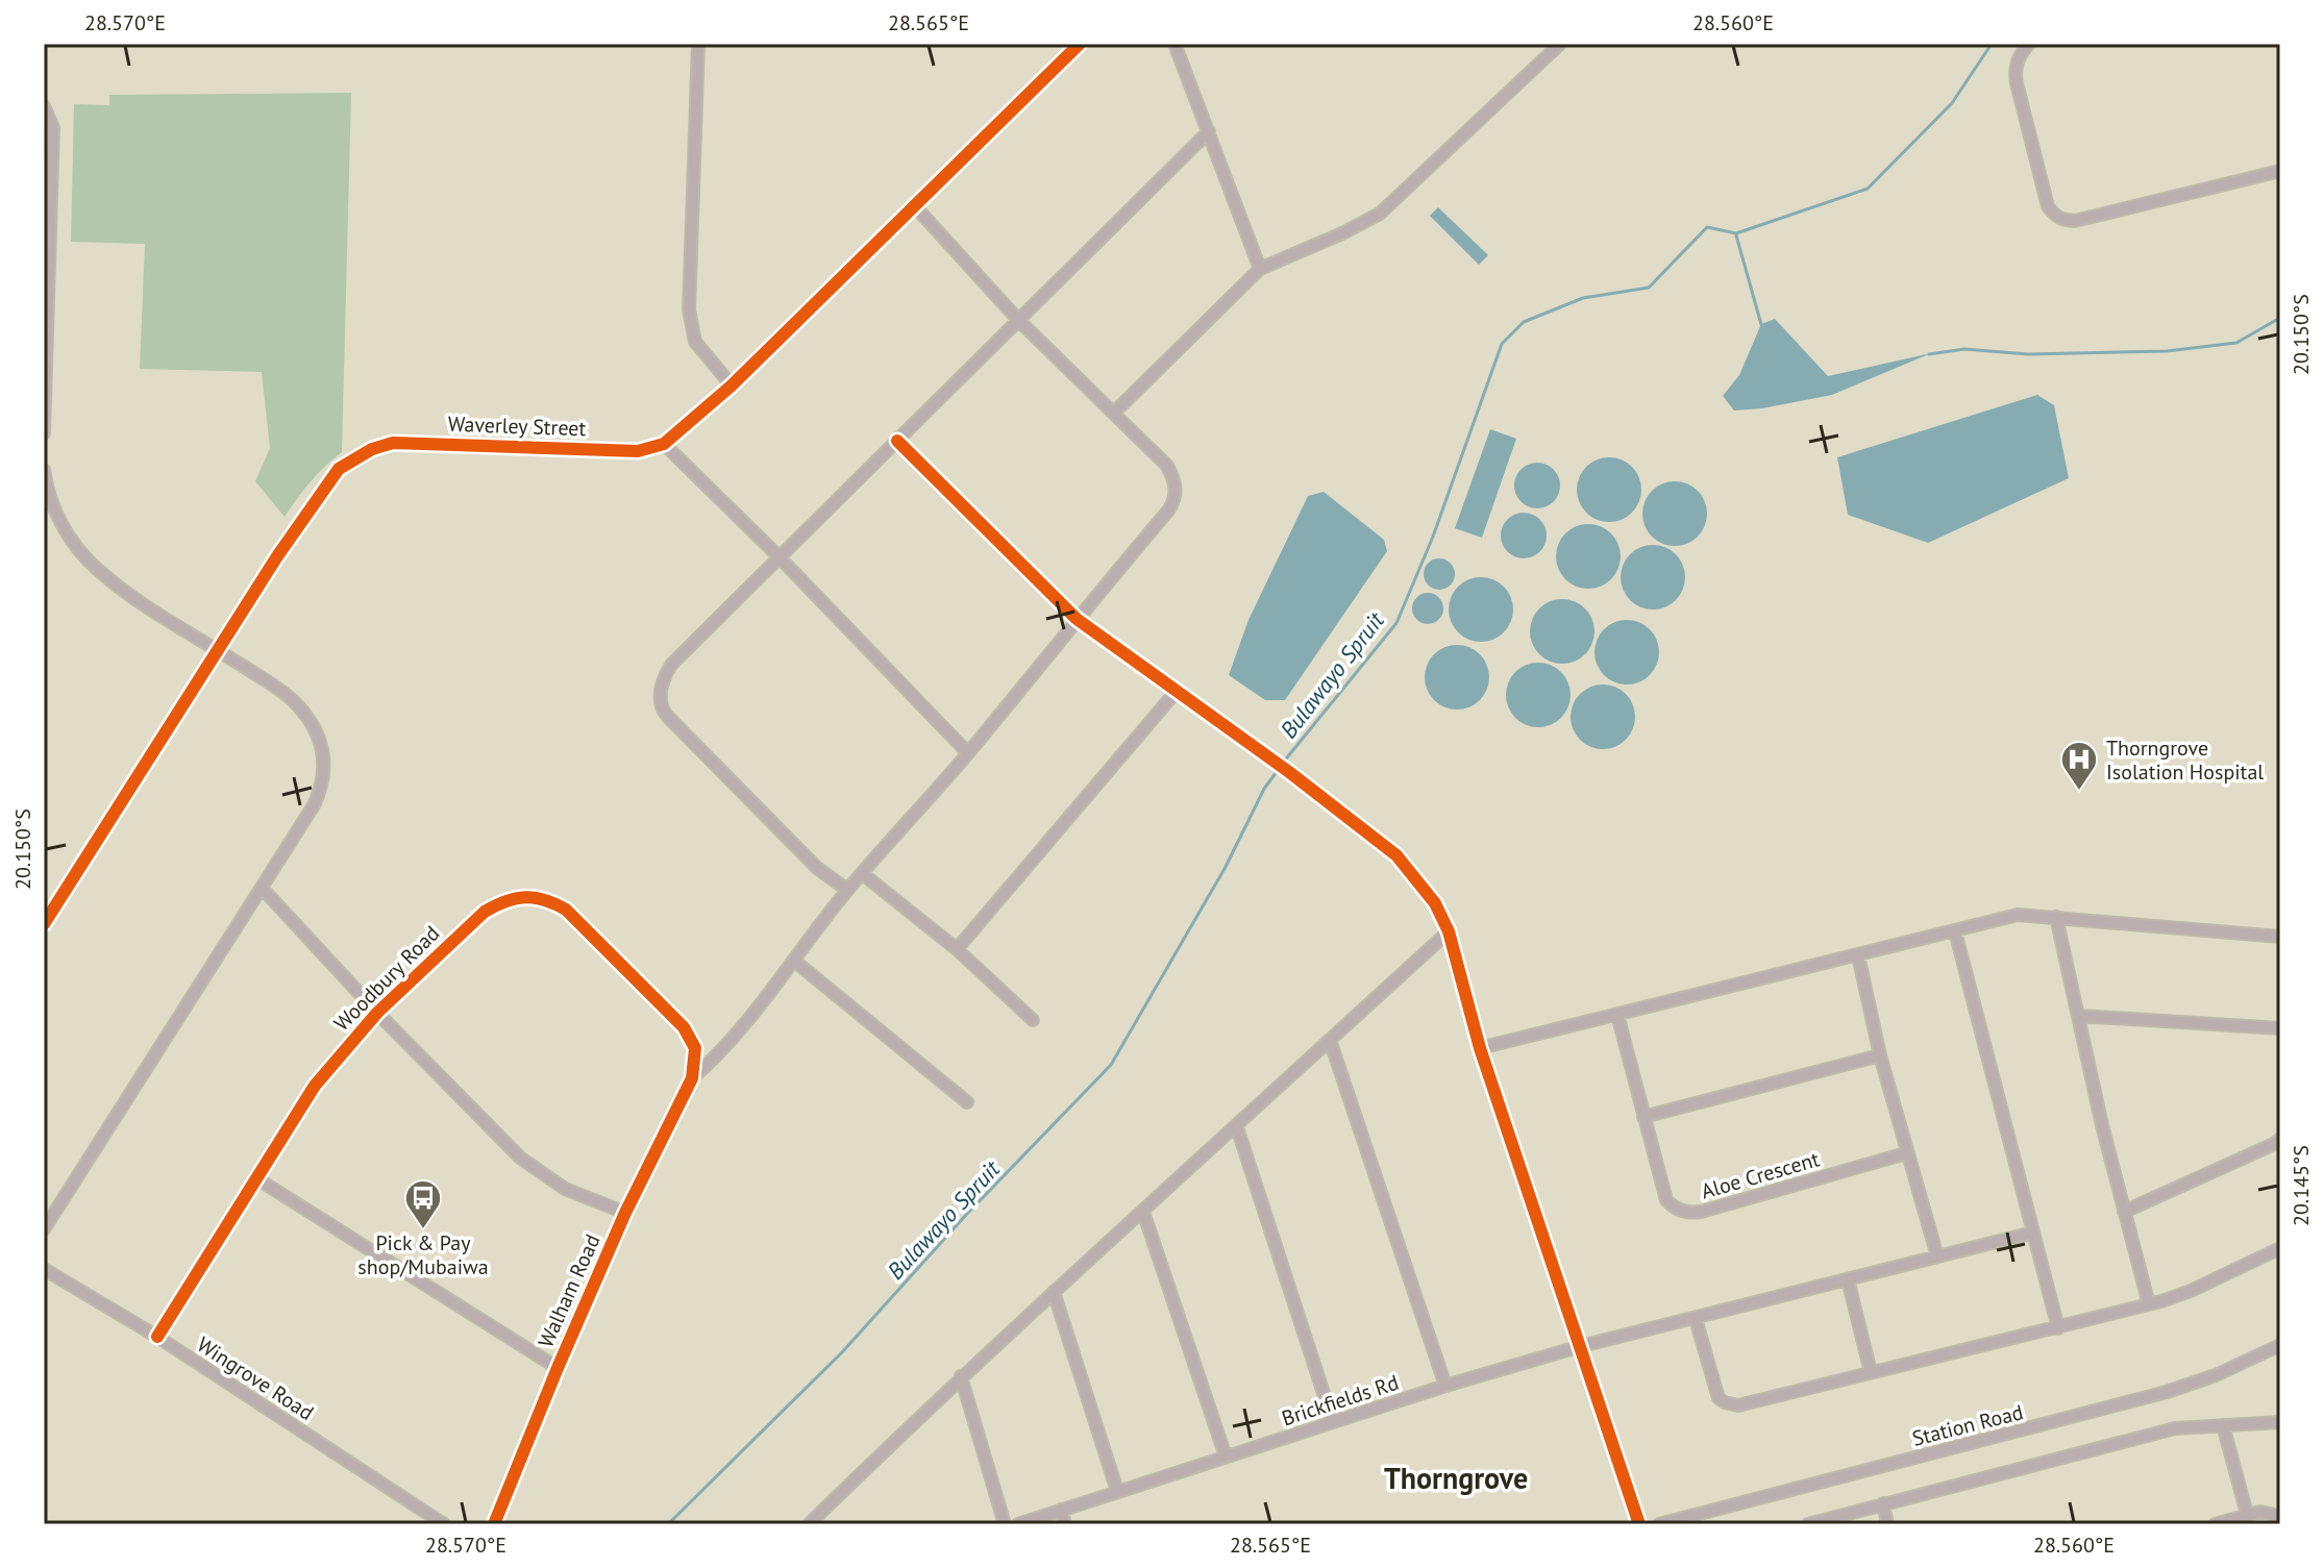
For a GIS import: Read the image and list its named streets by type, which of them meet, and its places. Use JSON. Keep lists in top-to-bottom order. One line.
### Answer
{"streets":{"street":["Waverley Street","Woodbury Road","Aloe Crescent","Walham Road","Wingrove Road","Brickfields Rd","Station Road"]},"crossings":[["Woodbury Road","Walham Road"],["Woodbury Road","Wingrove Road"]],"districts":["Thorngrove"],"water":["Bulawayo Spruit"],"places":{"hospital":["Thorngrove Isolation Hospital"],"bus stop":["Pick & Pay shop/Mubaiwa"]},"coordinates":["28.570°E","28.565°E","28.560°E","20.150°S","20.145°S"]}
